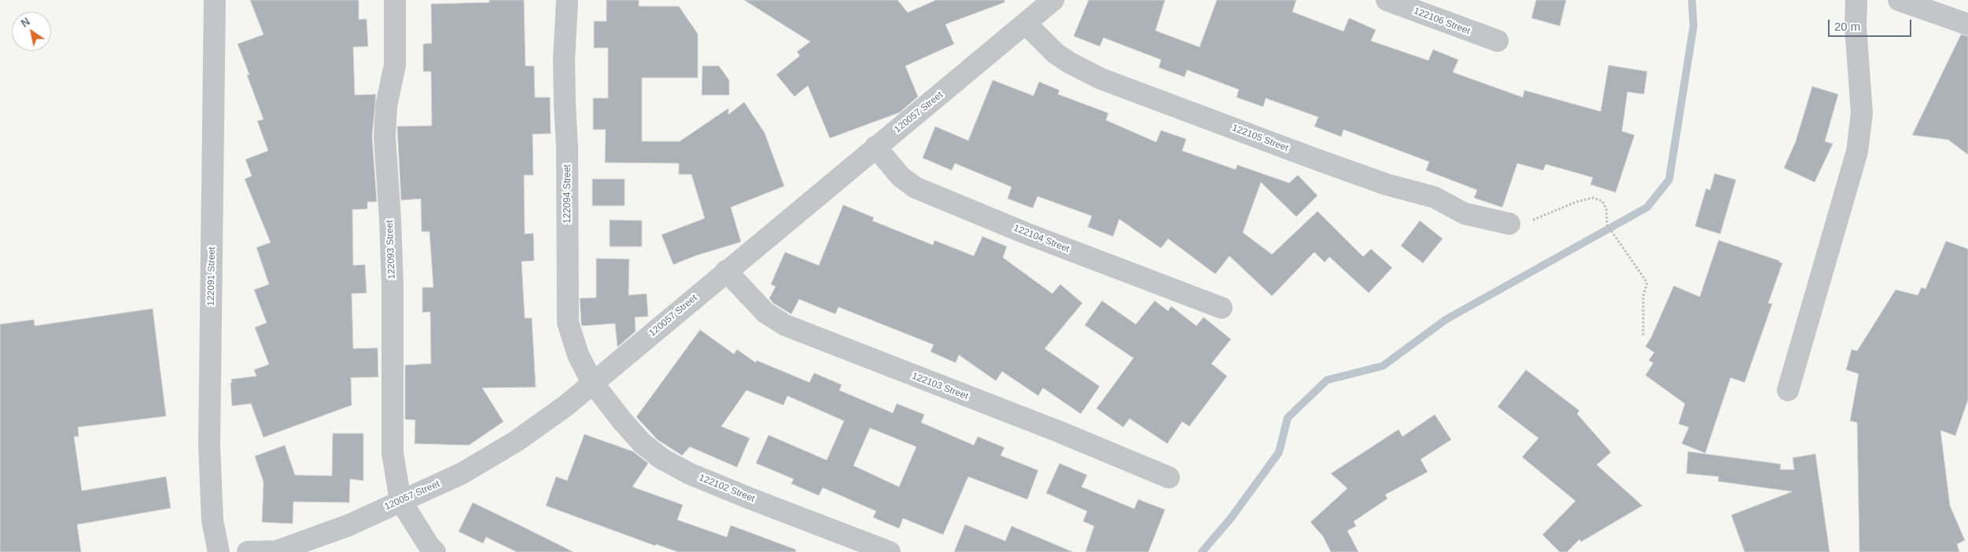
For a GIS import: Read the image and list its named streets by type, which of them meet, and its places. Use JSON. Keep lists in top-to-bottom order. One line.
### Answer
{"streets":{"street":["122106 Street","120057 Street","122105 Street","122094 Street","122104 Street","122093 Street","122091 Street","122103 Street","122102 Street"]},"crossings":[["120057 Street","122105 Street"],["120057 Street","122094 Street"],["120057 Street","122104 Street"],["120057 Street","122093 Street"],["120057 Street","122103 Street"],["120057 Street","122102 Street"],["122094 Street","122102 Street"]],"scale_bar":"20 m","north":"top left"}
